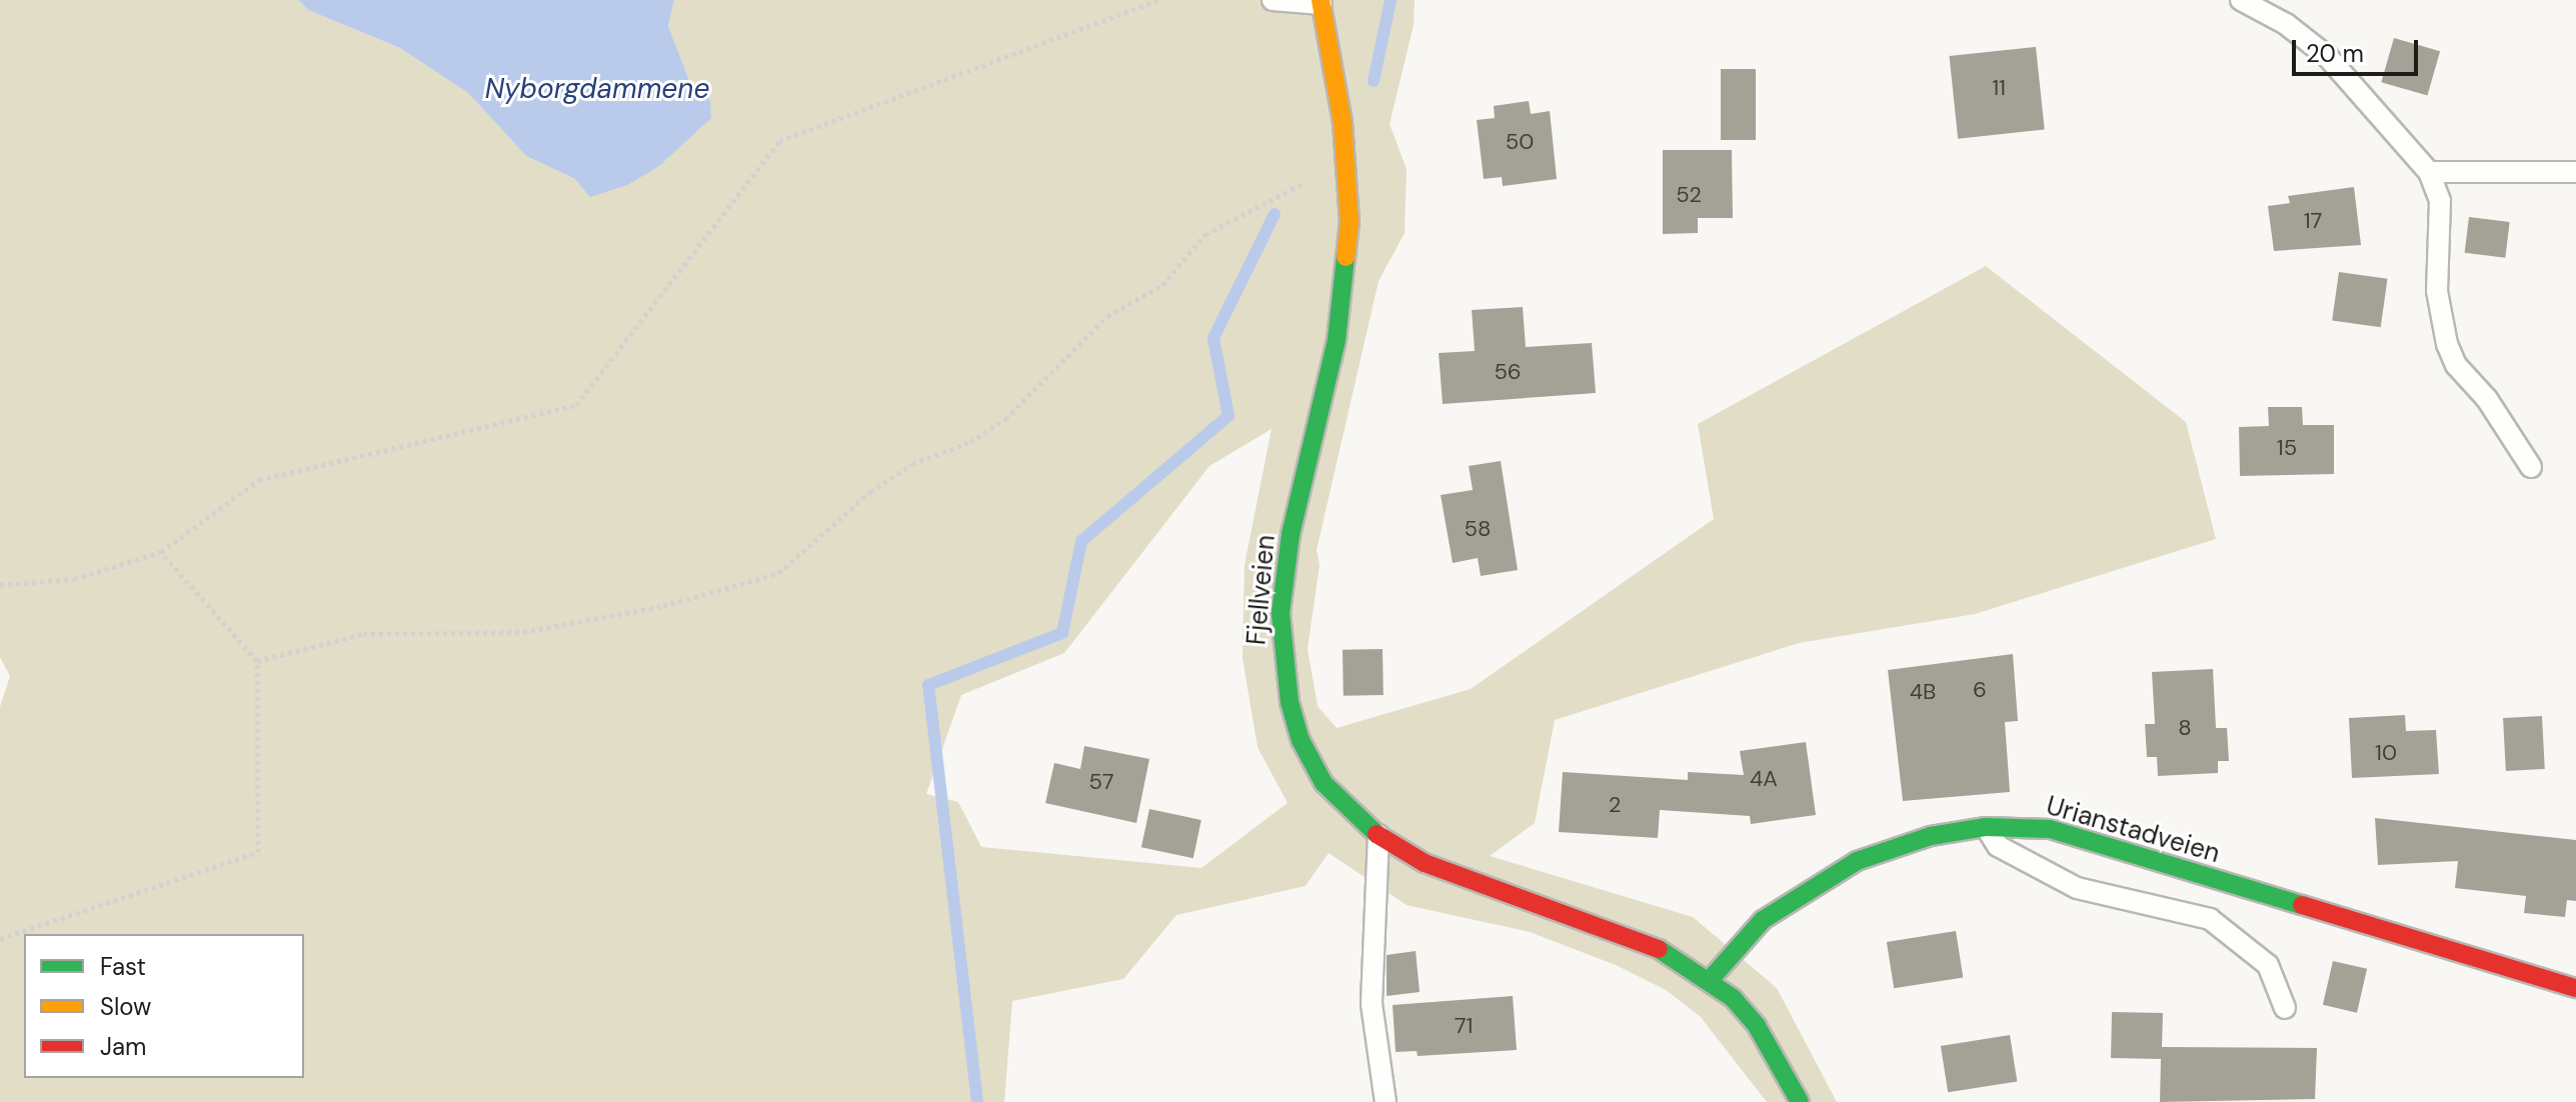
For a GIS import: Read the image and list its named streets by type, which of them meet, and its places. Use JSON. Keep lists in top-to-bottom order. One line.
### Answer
{"streets":{"main road":["Fjellveien","Urianstadveien"]},"crossings":[["Fjellveien","Urianstadveien"]],"water":["Nyborgdammene"],"house_numbers":["11","50","52","17","56","15","58","6","4B","8","10","4A","57","2","71"],"legend":["Fast","Slow","Jam"],"scale_bar":"20 m"}
